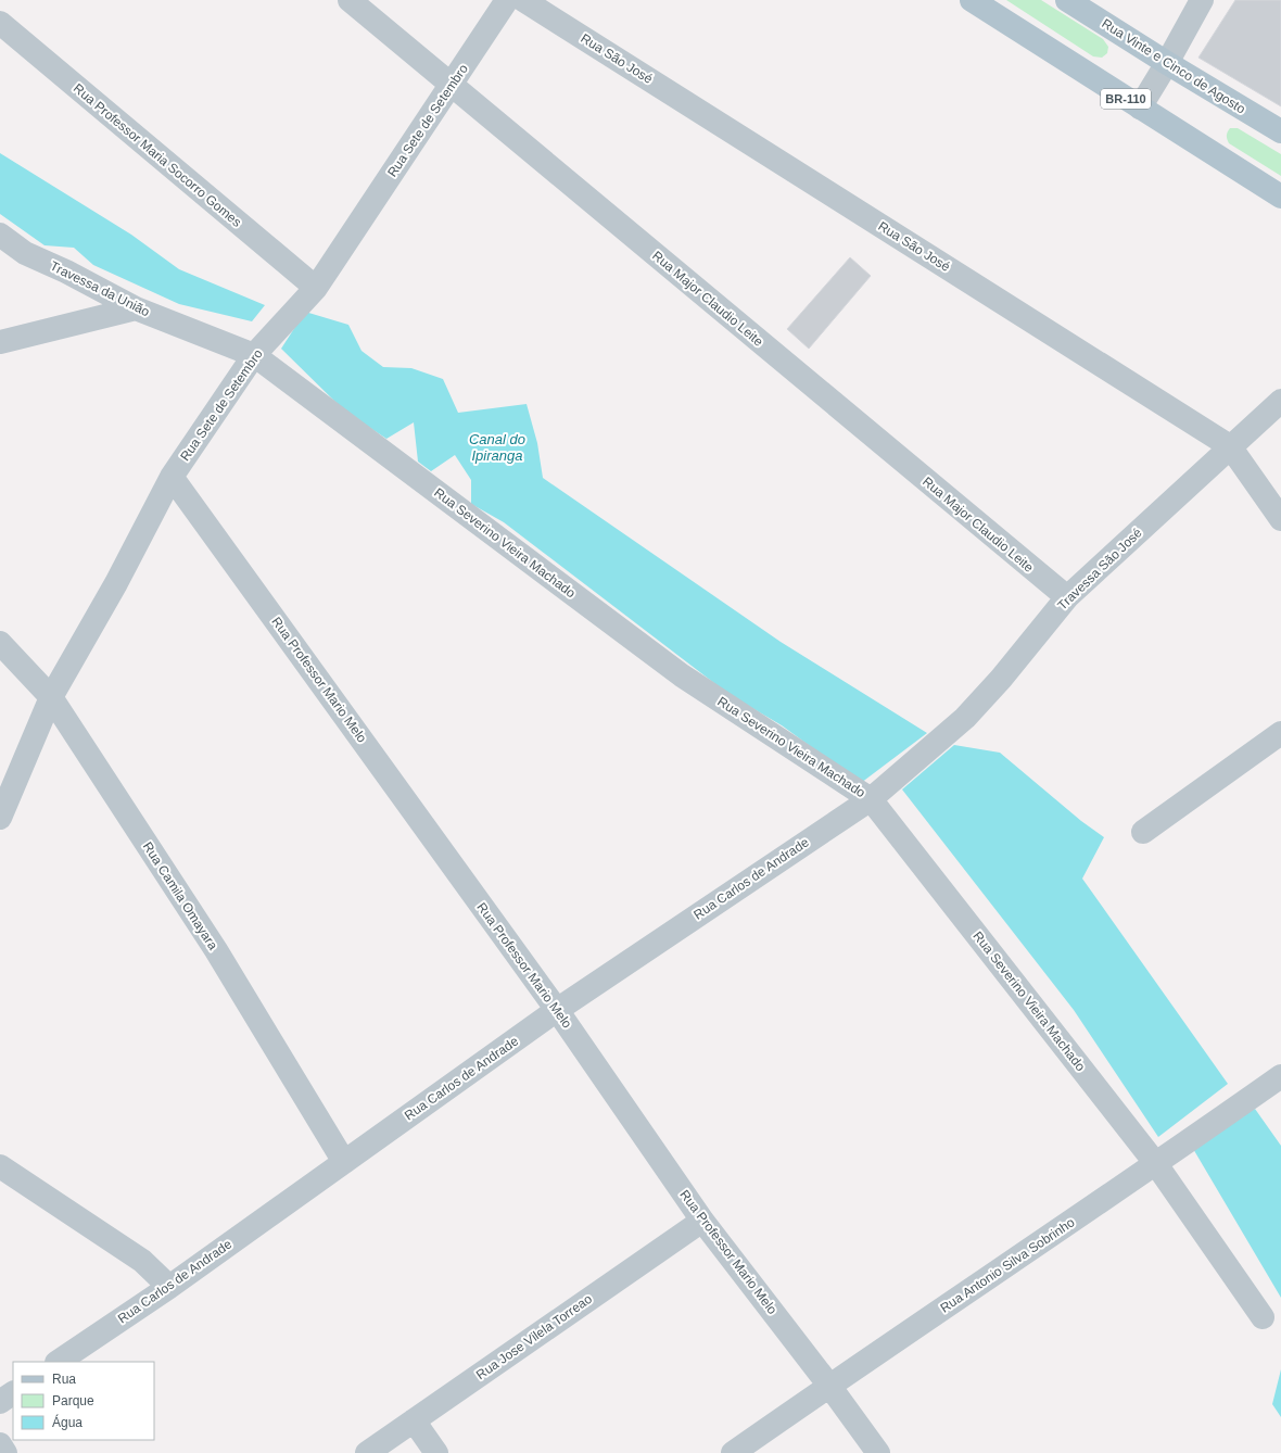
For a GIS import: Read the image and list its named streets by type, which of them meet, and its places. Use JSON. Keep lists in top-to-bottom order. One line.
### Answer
{"streets":{"main road":["Rua Vinte e Cinco de Agosto","BR-110"],"street":["Rua São José","Rua Sete de Setembro","Rua Professor Maria Socorro Gomes","Travessa da União","Rua Major Claudio Leite","Rua Severino Vieira Machado","Travessa São José","Rua Professor Mario Melo","Rua Carlos de Andrade","Rua Camila Omayara","Rua Antonio Silva Sobrinho","Rua Jose Vilela Torreao"]},"crossings":[["Rua São José","Travessa São José"],["Rua Sete de Setembro","Rua Professor Maria Socorro Gomes"],["Rua Sete de Setembro","Travessa da União"],["Rua Sete de Setembro","Rua Major Claudio Leite"],["Rua Sete de Setembro","Rua Severino Vieira Machado"],["Rua Sete de Setembro","Rua Professor Mario Melo"],["Rua Sete de Setembro","Rua Camila Omayara"],["Travessa da União","Rua Severino Vieira Machado"],["Rua Major Claudio Leite","Travessa São José"],["Rua Severino Vieira Machado","Travessa São José"],["Rua Severino Vieira Machado","Rua Carlos de Andrade"],["Rua Severino Vieira Machado","Rua Antonio Silva Sobrinho"],["Travessa São José","Rua Carlos de Andrade"],["Rua Professor Mario Melo","Rua Carlos de Andrade"],["Rua Professor Mario Melo","Rua Antonio Silva Sobrinho"],["Rua Professor Mario Melo","Rua Jose Vilela Torreao"],["Rua Carlos de Andrade","Rua Camila Omayara"]],"water":["Canal do Ipiranga"],"legend":["Rua","Parque","Água"]}
